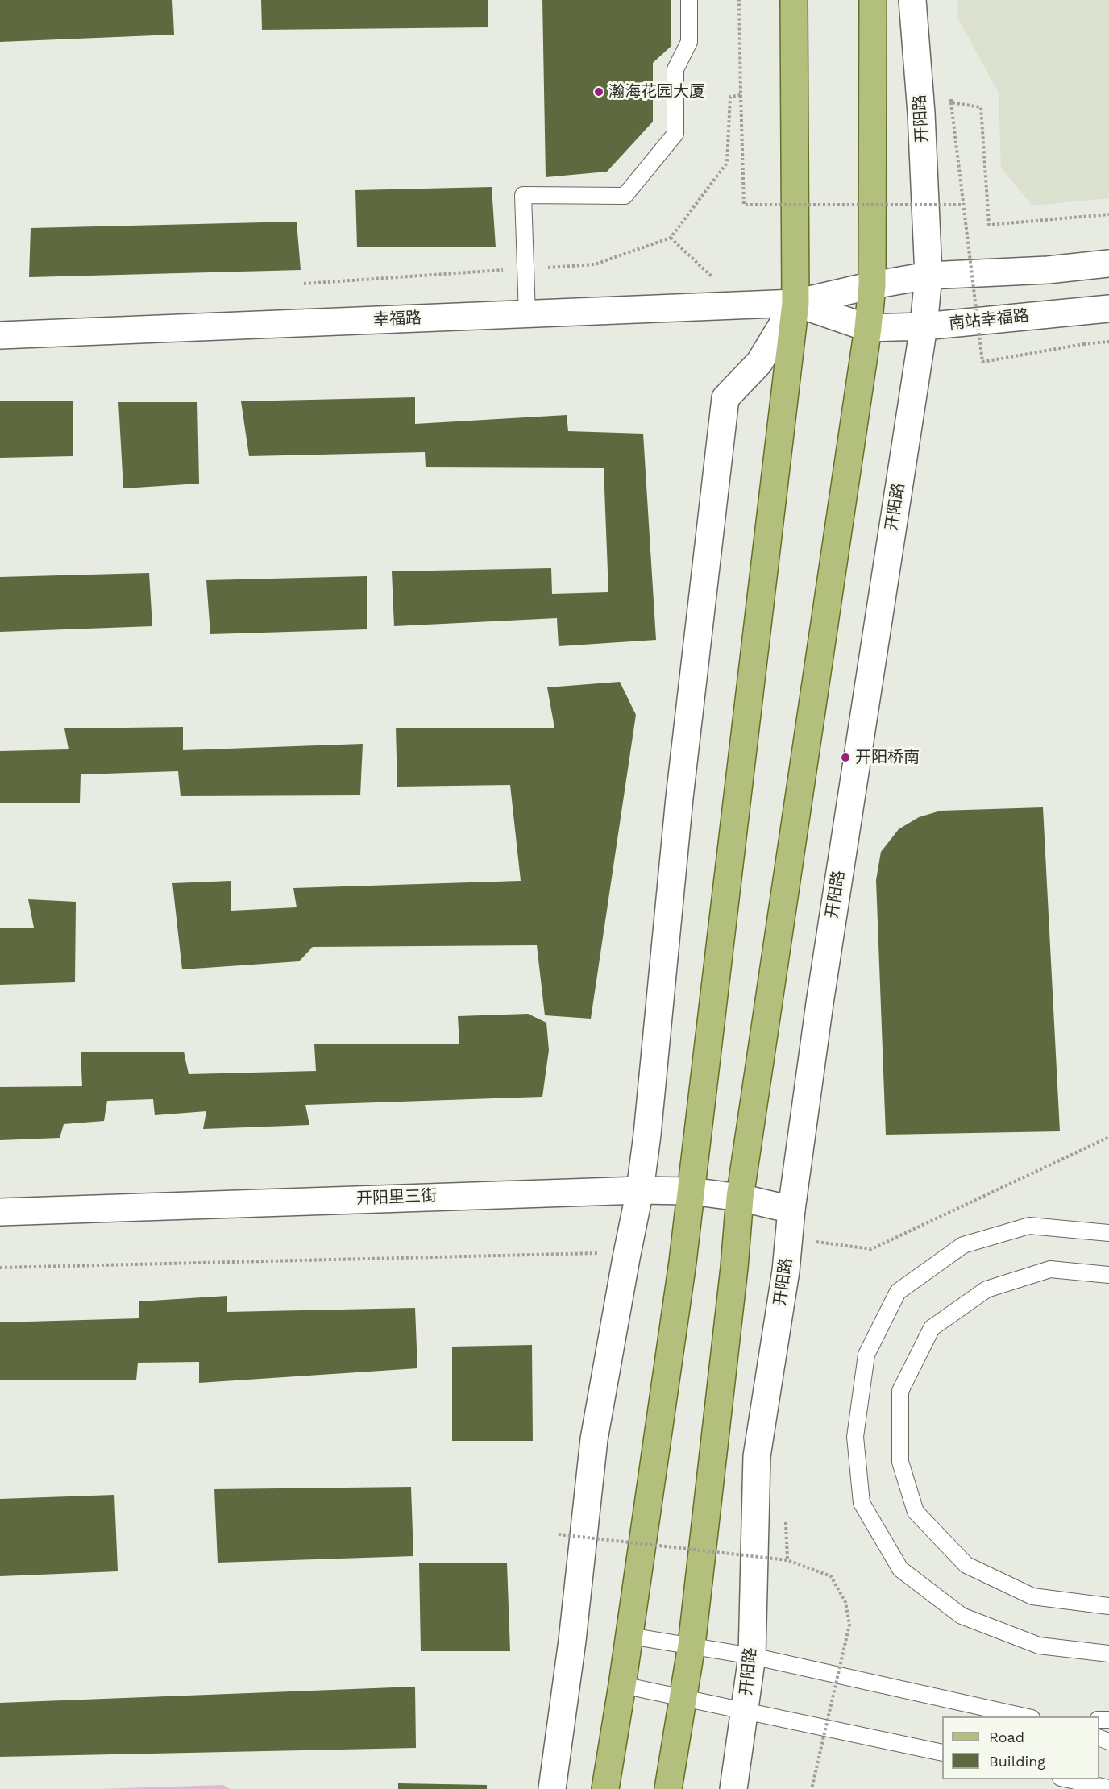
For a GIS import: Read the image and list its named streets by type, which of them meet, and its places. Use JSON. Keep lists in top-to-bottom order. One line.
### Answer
{"streets":{"street":["开阳路","幸福路","南站幸福路","开阳里三街"]},"crossings":[["开阳路","南站幸福路"],["开阳路","开阳里三街"]],"places":["瀚海花园大厦","开阳桥南"],"legend":["Road","Building"]}
